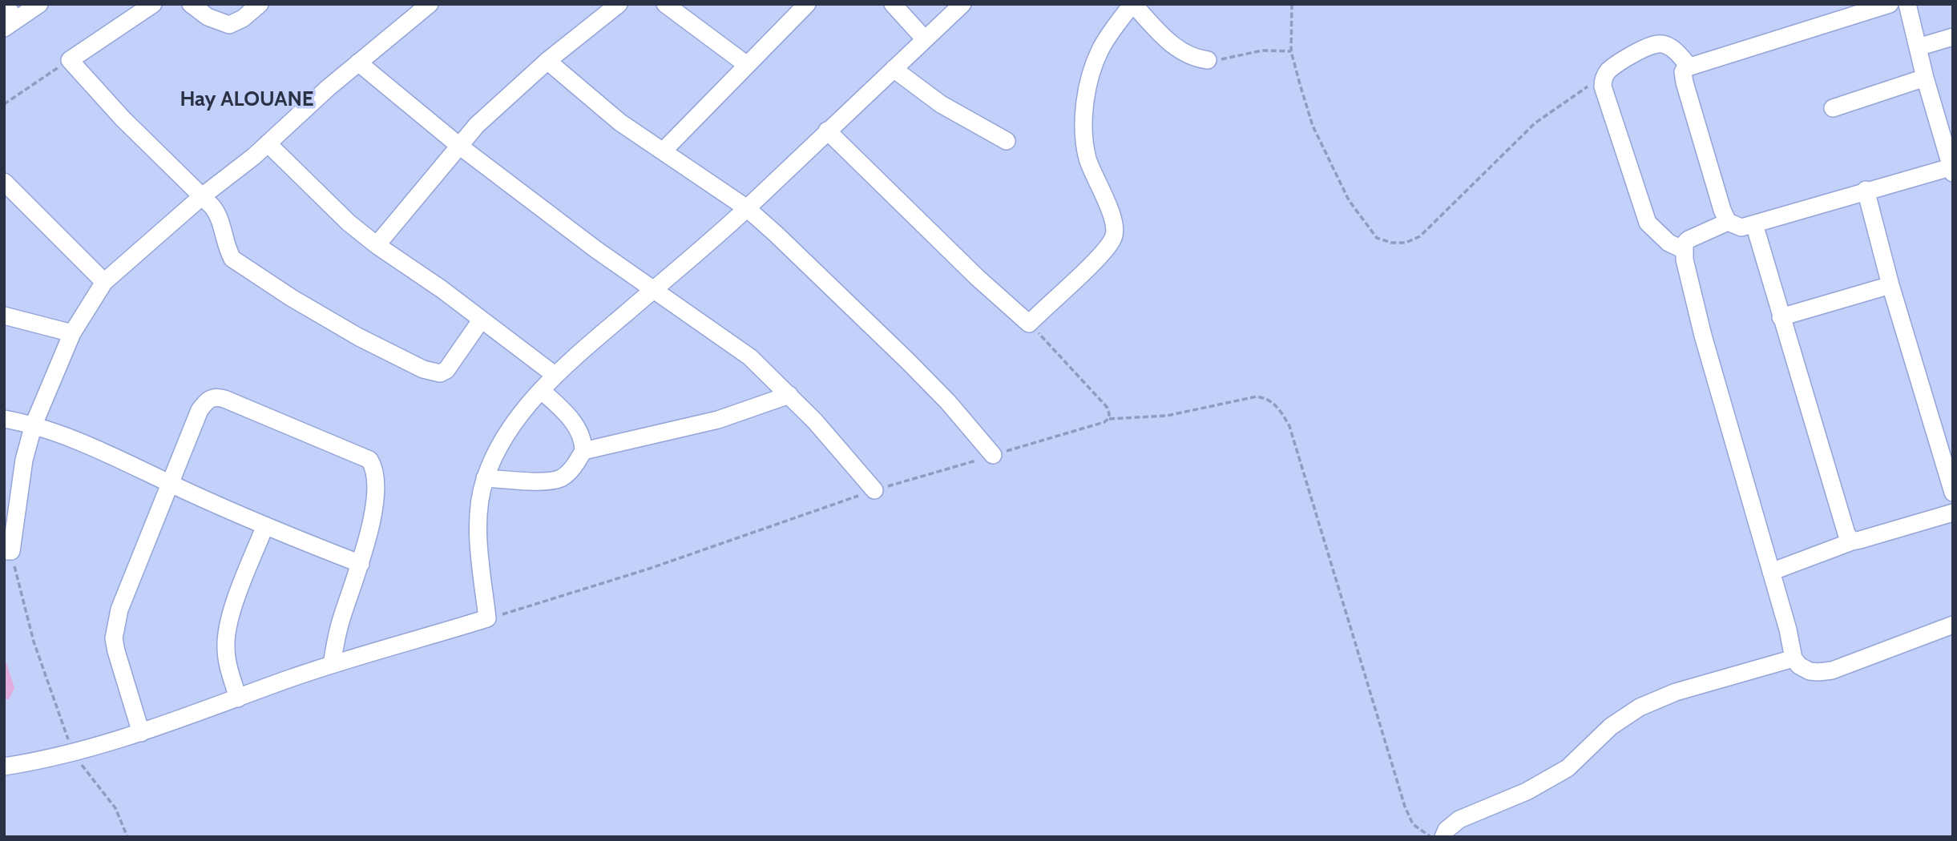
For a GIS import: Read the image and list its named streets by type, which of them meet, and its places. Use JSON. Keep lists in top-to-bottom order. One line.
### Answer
{"districts":["Hay ALOUANE"]}
